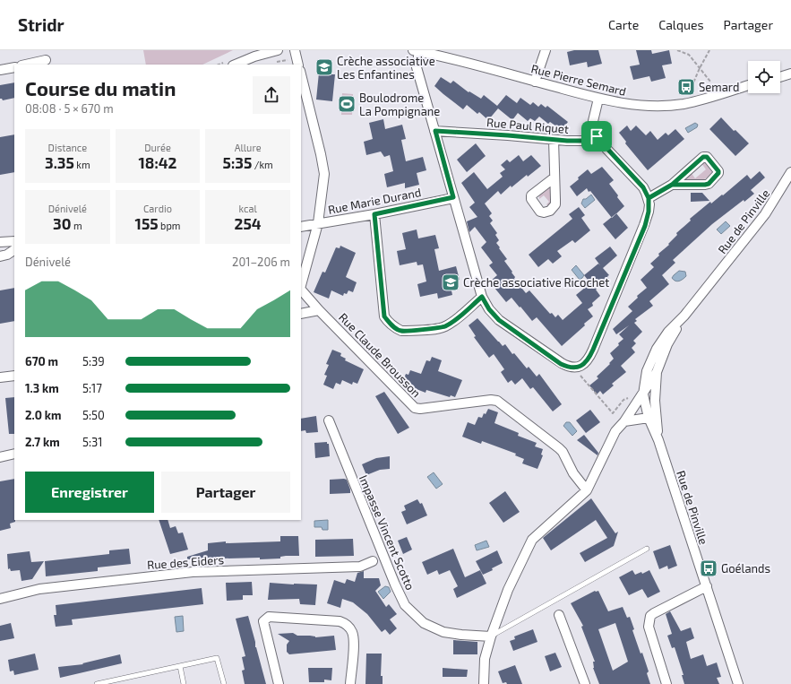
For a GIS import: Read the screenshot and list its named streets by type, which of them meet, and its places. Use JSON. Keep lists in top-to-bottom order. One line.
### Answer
{"streets":{"street":["Rue Pierre Semard","Rue Paul Riquet","Rue Marie Durand","Rue de Pinville","Rue Claude Brousson","Impasse Vincent Scotto","Rue des Eiders"]},"crossings":[["Rue Marie Durand","Rue Claude Brousson"]],"places":{"school or university":["Crèche associative Les Enfantines","Crèche associative Ricochet"],"bus stop":["Semard","Goélands"],"sports":["Boulodrome La Pompignane"]},"page":{"header":"Stridr","nav":["Carte","Calques","Partager"],"heading":["Course du matin","08:08 · 5 × 670 m"],"stats":[["Distance","3.35 km"],["Durée","18:42"],["Allure","5:35 /km"],["Dénivelé","30 m"],["Cardio","155 bpm"],["kcal","254"]],"chart":["Dénivelé","201–206 m"],"list":[{"name":"670 m","note":"5:39"},{"name":"1.3 km","note":"5:17"},{"name":"2.0 km","note":"5:50"},{"name":"2.7 km","note":"5:31"}],"buttons":["Enregistrer","Partager"]}}
